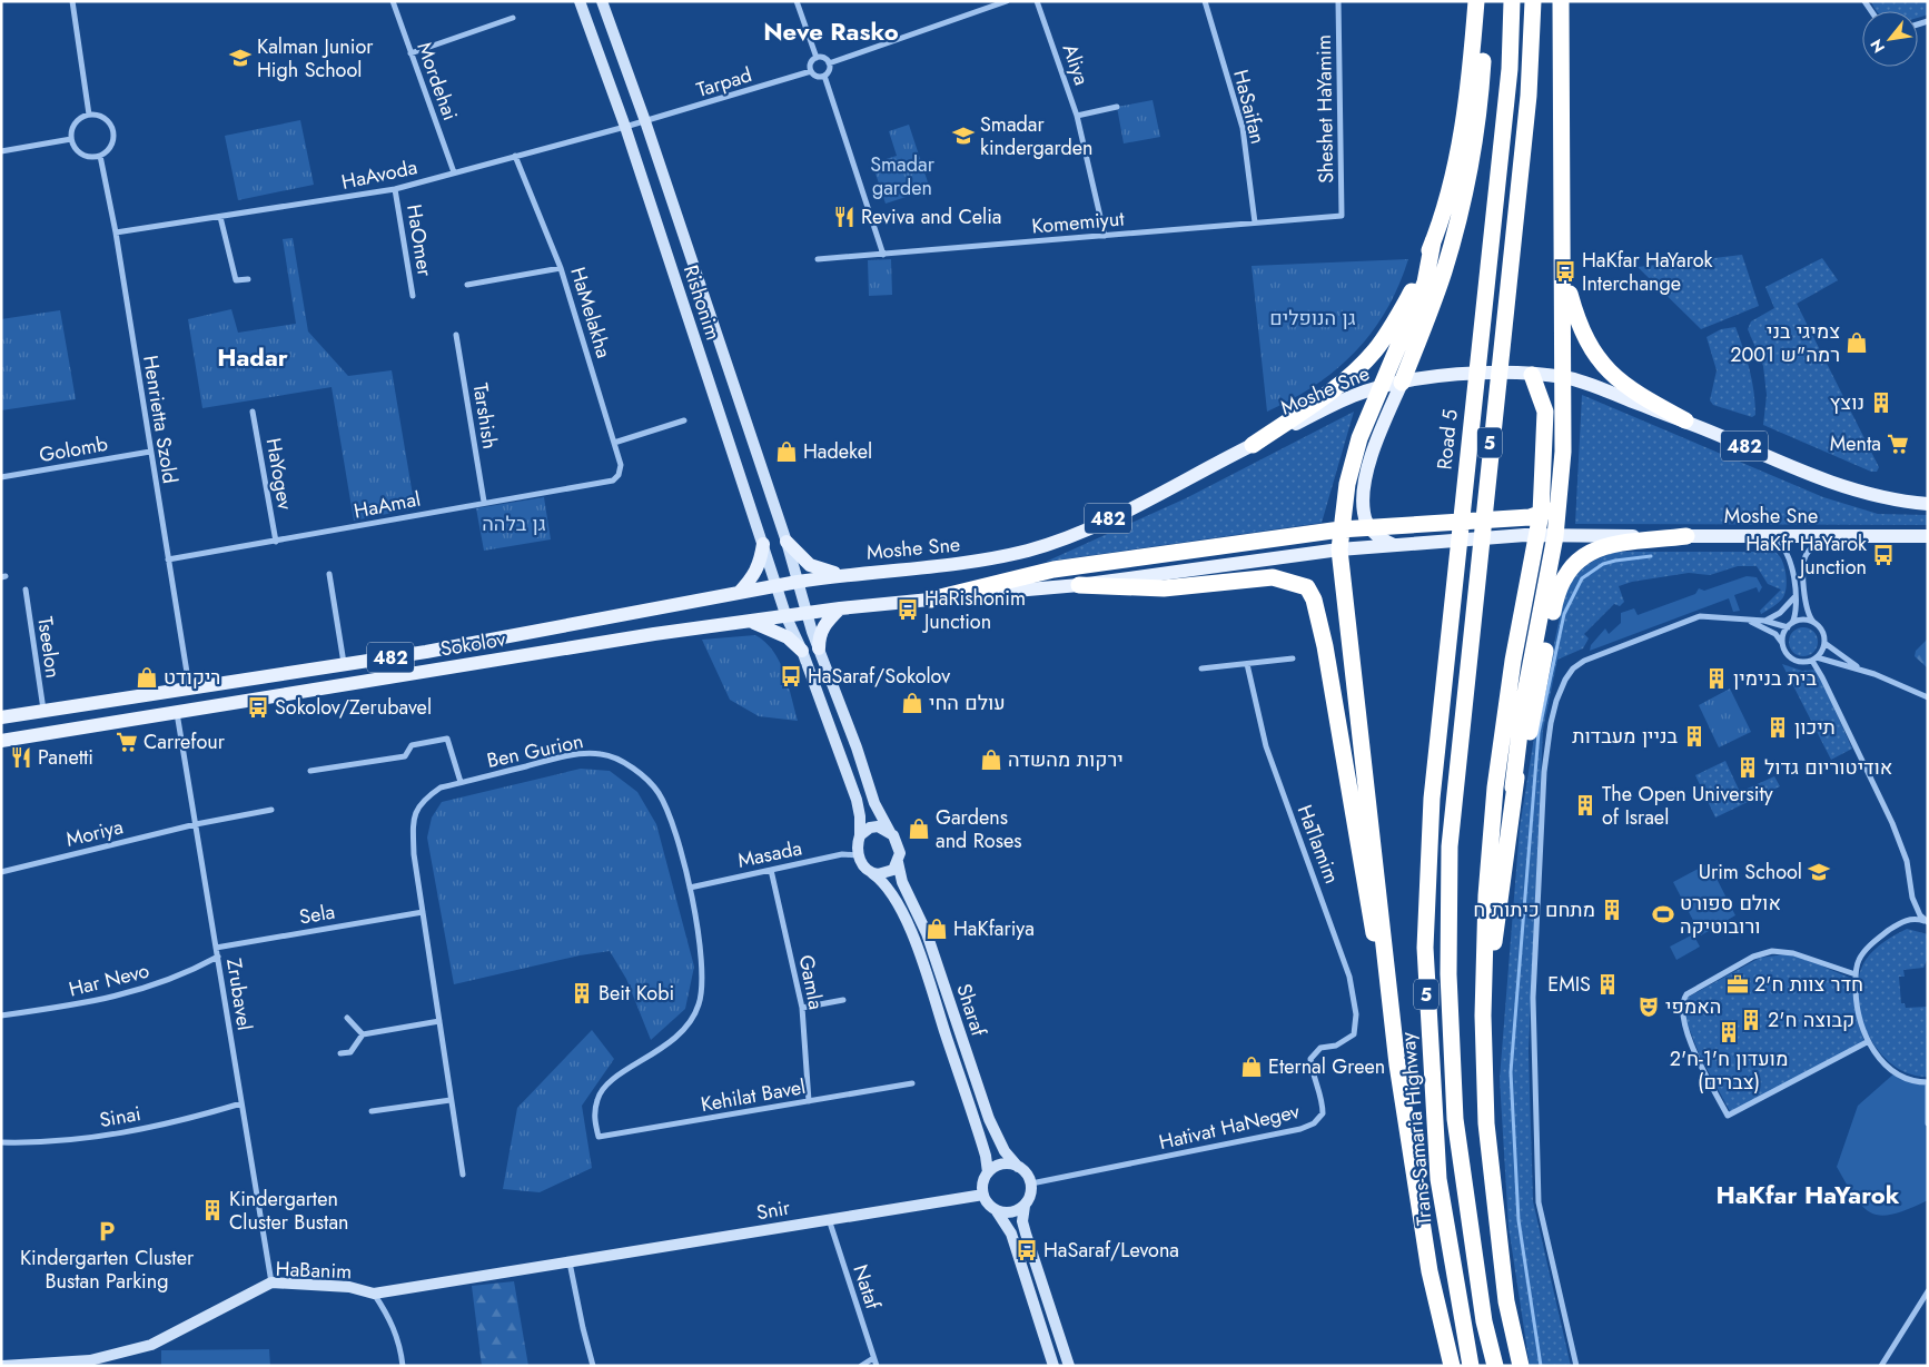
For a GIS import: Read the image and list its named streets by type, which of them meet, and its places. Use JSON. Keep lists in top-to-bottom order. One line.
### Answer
{"streets":{"highway":["5"],"main road":["Moshe Sne","482","Sokolov"],"street":["Aliya","Mordehai","Tarpad","HaSaifan","Sheshet HaYamim","HaAvoda","Komemiyut","HaOmer","Rishonim","HaMelakha","Tarshish","Henrietta Szold","Golomb","HaYogev","HaAmal","Tseelon","Ben Gurion","Moriya","HaTlamim","Masada","Sela","Har Nevo","Gamla","Zrubavel","Sharaf","Kehilat Bavel","Sinai","Hativat HaNegev","Snir","HaBanim","Nataf"]},"crossings":[["Aliya","Komemiyut"],["Mordehai","HaAvoda"],["Tarpad","HaAvoda"],["Tarpad","Rishonim"],["HaSaifan","Komemiyut"],["Sheshet HaYamim","Komemiyut"],["HaAvoda","HaOmer"],["HaAvoda","Rishonim"],["HaAvoda","HaMelakha"],["HaAvoda","Henrietta Szold"],["Rishonim","Moshe Sne"],["Rishonim","Sokolov"],["HaMelakha","HaAmal"],["Moshe Sne","Sokolov"],["Tarshish","HaAmal"],["Henrietta Szold","Golomb"],["Henrietta Szold","HaAmal"],["Henrietta Szold","Sokolov"],["HaYogev","HaAmal"],["Sokolov","Tseelon"],["Sokolov","Zrubavel"],["Ben Gurion","Masada"],["Ben Gurion","Sela"],["Ben Gurion","Kehilat Bavel"],["Moriya","Zrubavel"],["HaTlamim","Hativat HaNegev"],["Masada","Gamla"],["Masada","Sharaf"],["Sela","Zrubavel"],["Har Nevo","Zrubavel"],["Gamla","Kehilat Bavel"],["Zrubavel","Sinai"],["Zrubavel","HaBanim"],["Sharaf","Hativat HaNegev"],["Sharaf","Snir"],["Hativat HaNegev","Snir"],["Snir","HaBanim"],["Snir","Nataf"]],"districts":["Neve Rasko","Hadar","HaKfar HaYarok"],"parks":["Smadar garden","גן הנופלים","גן בלהה"],"places":{"school or university":["Kalman Junior High School","Smadar kindergarden","Urim School"],"restaurant":["Reviva and Celia","Panetti"],"bus stop":["HaKfar HaYarok Interchange","HaKfr HaYarok Junction","HaRishonim Junction","HaSaraf/Sokolov","Sokolov/Zerubavel","HaSaraf/Levona"],"shop":["צמיגי בני 2001 רמה\"ש","Hadekel","ריקודט","עולם החי","ירקות מהשדה","Gardens and Roses","HaKfariya","Eternal Green"],"building":["נוצץ","בית בנימין","תיכון","בניין מעבדות","אודיטוריום גדול","The Open University of Israel","מתחם כיתות ח","EMIS","Beit Kobi","קבוצה ח'2","מועדון ח'1-ח'2 (צברים)","Kindergarten Cluster Bustan"],"supermarket":["Menta","Carrefour"],"sports":["אולם ספורט ורובוטיקה"],"office":["חדר צוות ח'2"],"theatre":["האמפי"],"parking":["Kindergarten Cluster Bustan Parking"]},"north":"bottom left"}
